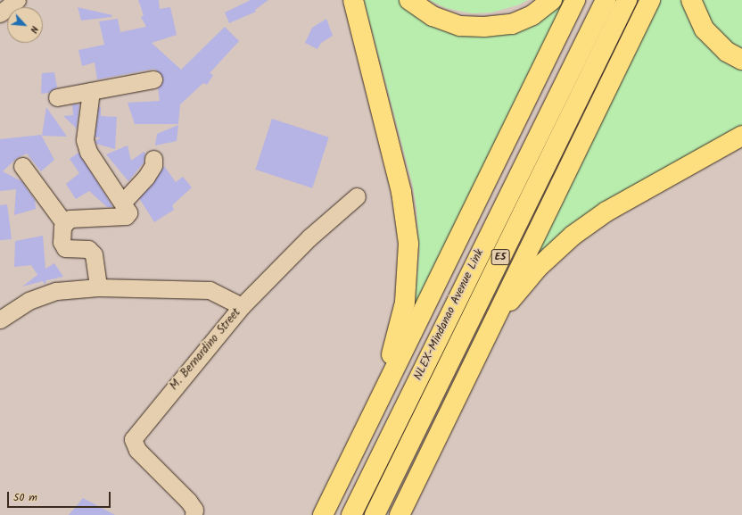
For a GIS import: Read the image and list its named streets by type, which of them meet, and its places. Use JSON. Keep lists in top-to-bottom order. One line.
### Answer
{"streets":{"highway":["E5","NLEX-Mindanao Avenue Link"],"street":["M. Bernardino Street"]},"scale_bar":"50 m","north":"bottom right"}
